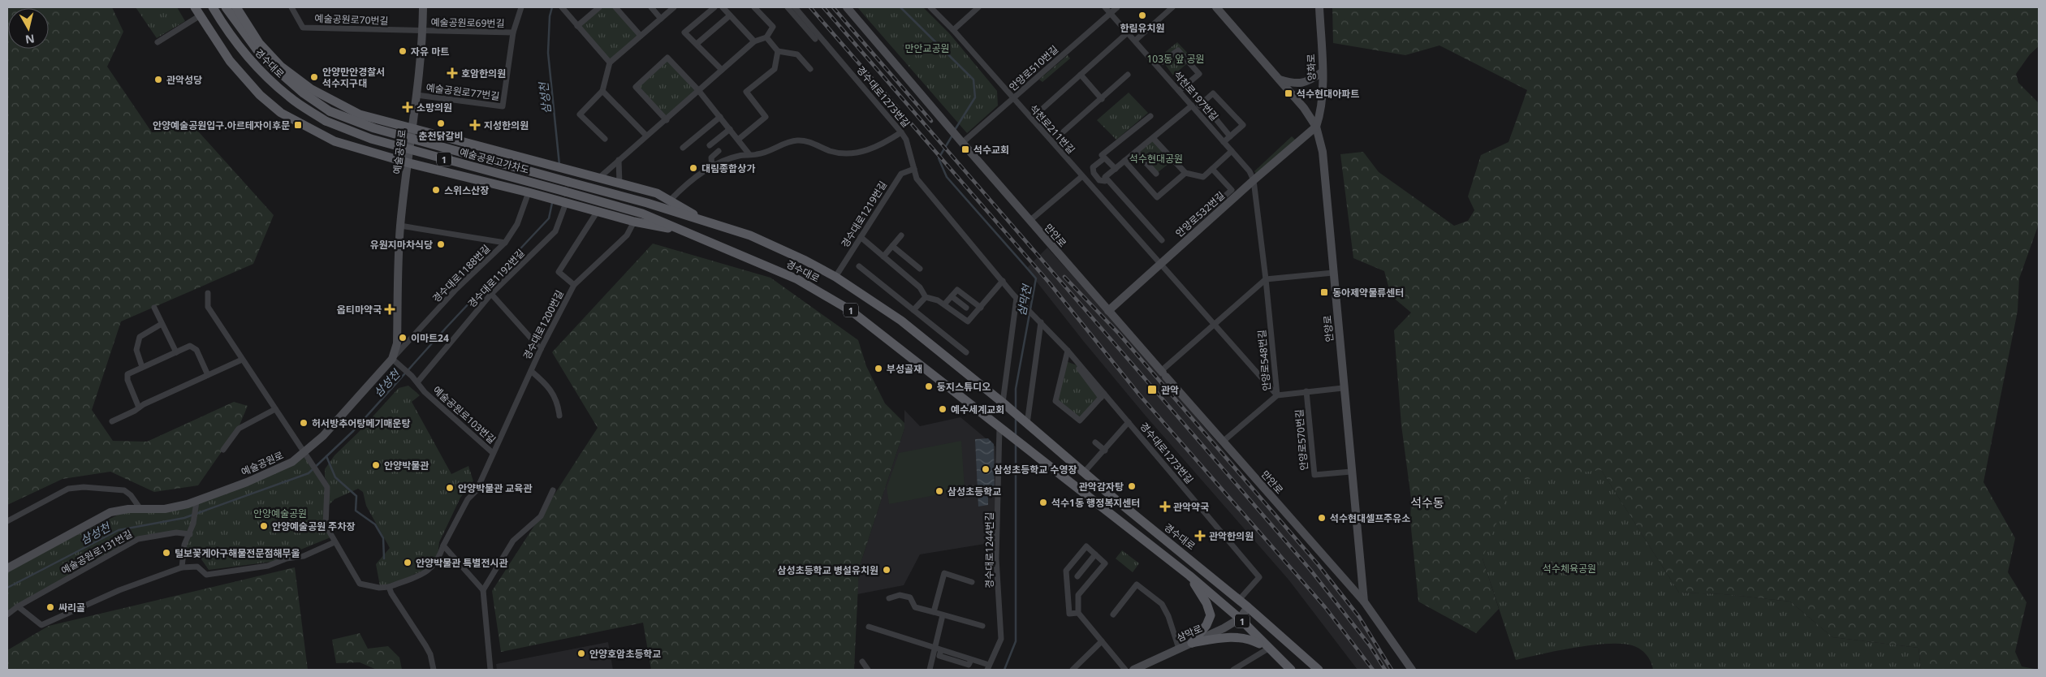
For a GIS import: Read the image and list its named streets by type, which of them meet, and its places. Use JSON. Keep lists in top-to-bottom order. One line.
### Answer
{"streets":{"main road":["경수대로","1","예술공원고가차도"],"street":["예술공원로70번길","예술공원로69번길","양화로","안양로510번길","예술공원로77번길","석천로197번길","경수대로1273번길","석천로211번길","예술공원로","경수대로1219번길","안양로532번길","만안로","경수대로1188번길","경수대로1192번길","경수대로1200번길","안양로","안양로548번길","예술공원로103번길","안양로570번길","경수대로1244번길","예술공원로131번길","삼막로"]},"crossings":[["예술공원로70번길","예술공원로69번길"],["예술공원로70번길","예술공원로"],["예술공원로69번길","예술공원로77번길"],["예술공원로69번길","예술공원로"],["경수대로","경수대로1273번길"],["경수대로","1"],["경수대로","예술공원고가차도"],["경수대로","경수대로1219번길"],["경수대로","경수대로1244번길"],["경수대로","삼막로"],["양화로","안양로532번길"],["양화로","안양로"],["안양로510번길","석천로197번길"],["안양로510번길","석천로211번길"],["안양로510번길","만안로"],["예술공원로77번길","예술공원로"],["석천로197번길","안양로532번길"],["경수대로1273번길","경수대로1219번길"],["석천로211번길","안양로532번길"],["석천로211번길","만안로"],["예술공원로","경수대로1188번길"],["예술공원로","예술공원로103번길"],["1","경수대로1244번길"],["1","삼막로"],["안양로532번길","만안로"],["안양로532번길","안양로"],["만안로","안양로"],["경수대로1188번길","예술공원로103번길"],["경수대로1192번길","예술공원로103번길"],["경수대로1200번길","예술공원로103번길"],["안양로","안양로570번길"]],"districts":["석수동"],"water":["삼성천","삼막천"],"parks":["만안교공원","103동 앞 공원","석수현대공원","안양예술공원","석수체육공원"],"places":{"other":["한림유치원","자유 마트","안양만안경찰서 석수지구대","관악성당","춘천닭갈비","대림종합상가","스위스산장","유원지마차식당","이마트24","부성골재","둥지스튜디오","예수세계교회","허서방추어탕메기매운탕","안양박물관","삼성초등학교 수영장","관악감자탕","안양박물관 교육관","삼성초등학교","석수1동 행정복지센터","석수현대셀프주유소","안양예술공원 주차장","털보꽃게아구해물전문점해무울","안양박물관 특별전시관","삼성초등학교 병설유치원","싸리골","안양호암초등학교"],"health":["호암한의원","소망의원","지성한의원","옵티마약국","관악약국","관악한의원"],"transit":["석수현대아파트","안양예술공원입구.아르테자이후문","석수교회","동아제약물류센터","관악"]},"north":"bottom"}
